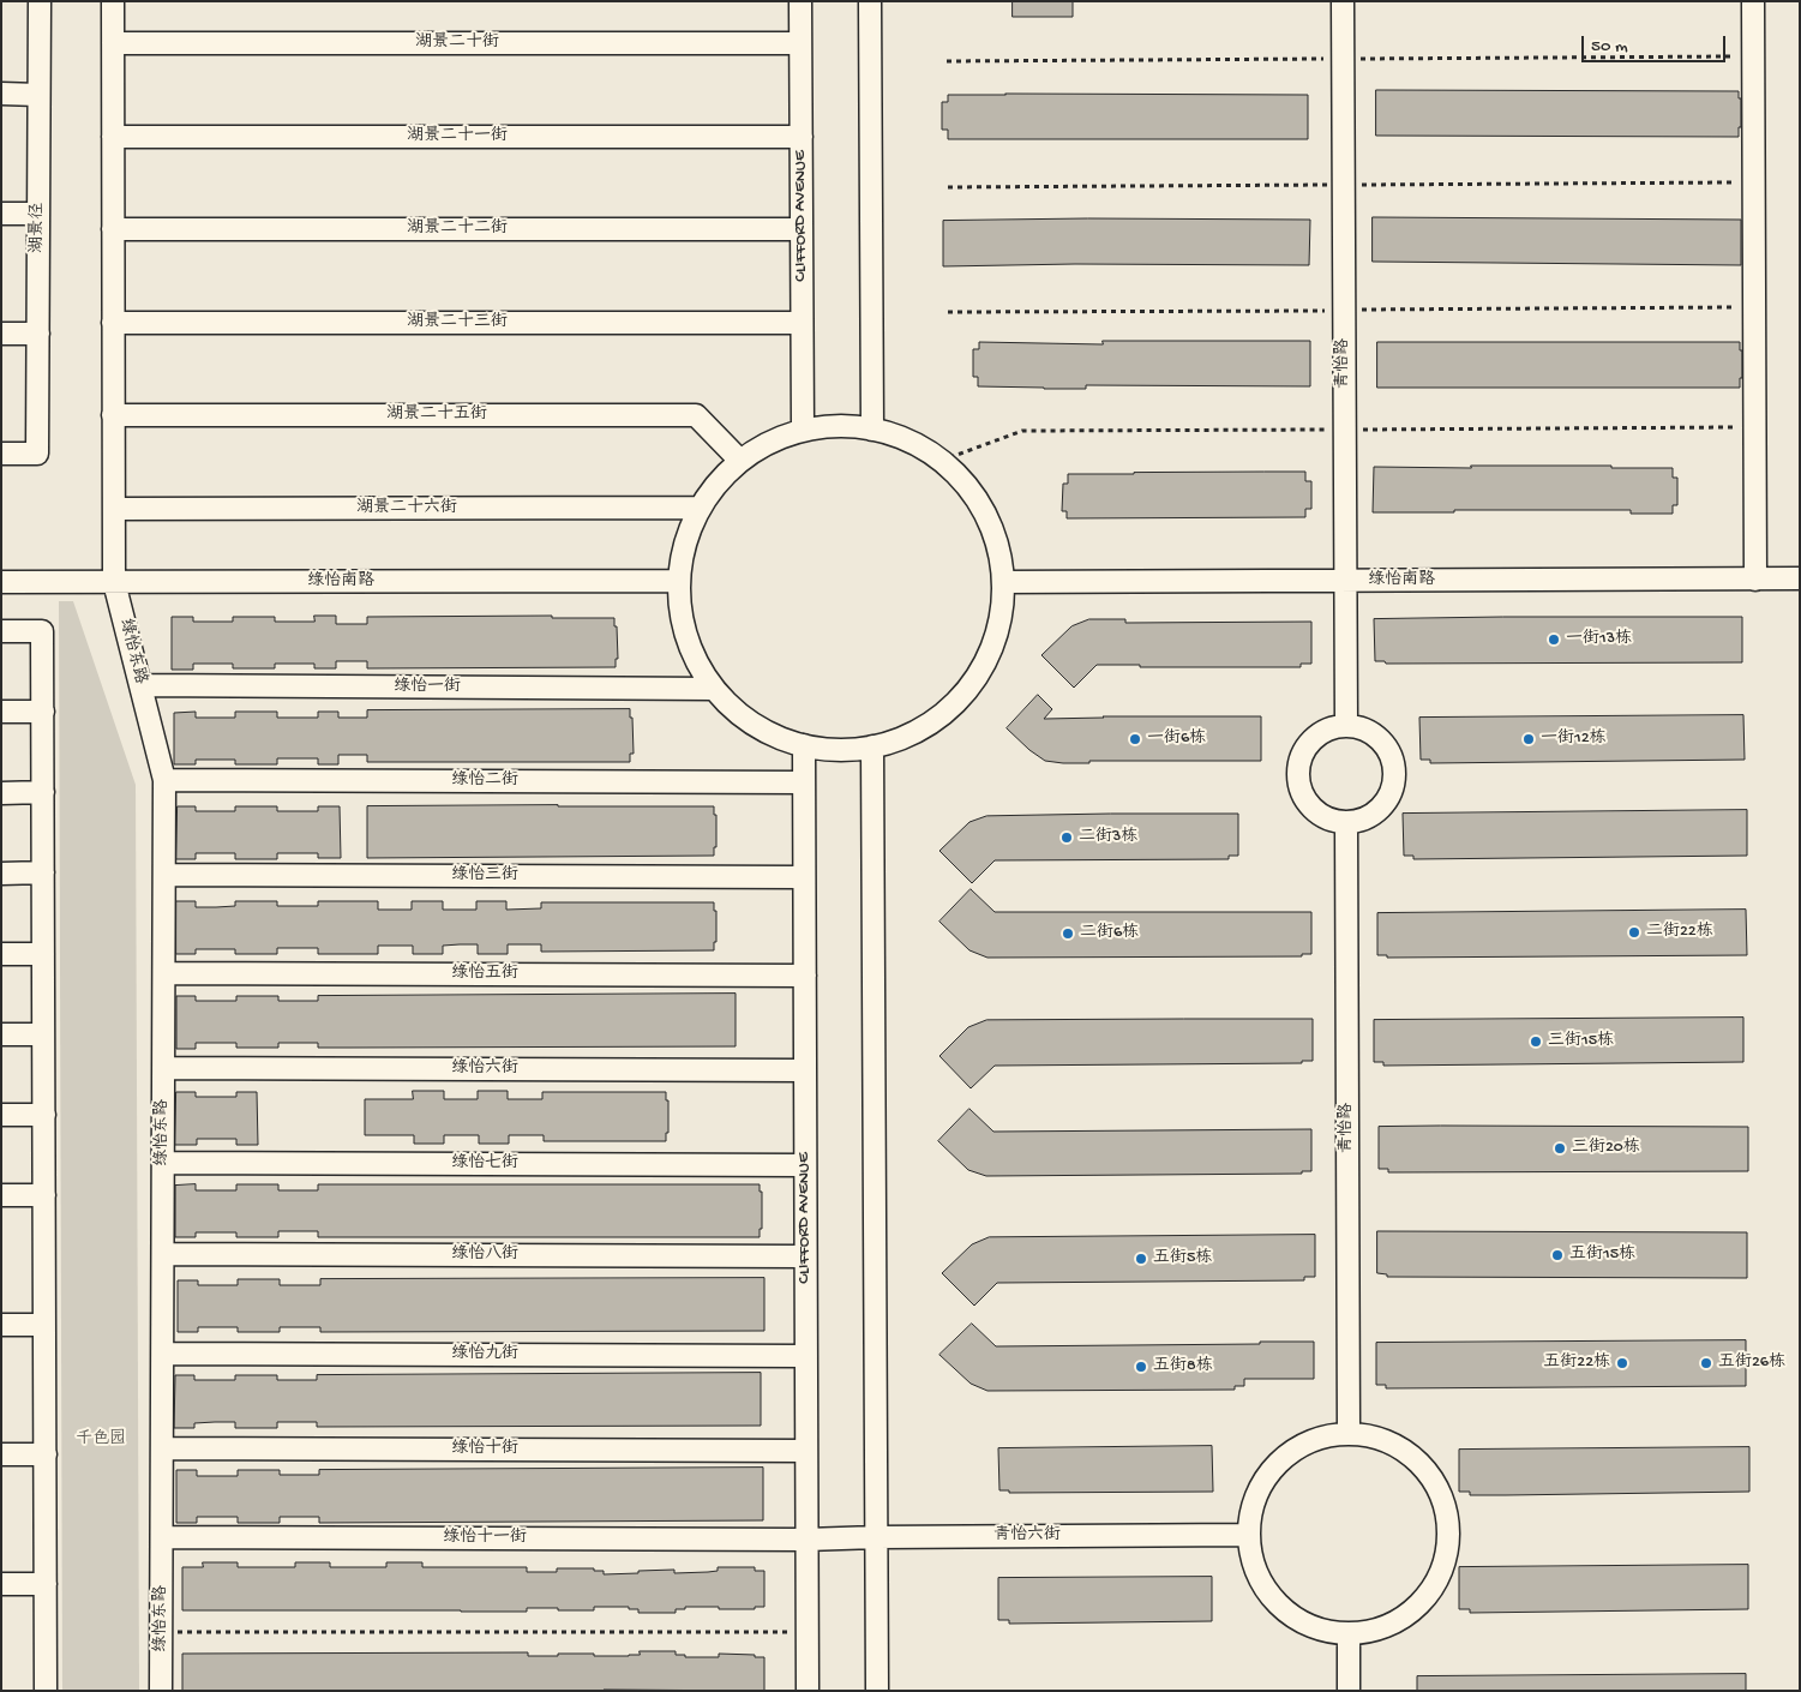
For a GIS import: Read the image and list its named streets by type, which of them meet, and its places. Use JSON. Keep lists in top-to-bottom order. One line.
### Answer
{"streets":{"street":["湖景二十街","湖景二十一街","CLIFFORD AVENUE","湖景径","湖景二十二街","湖景二十三街","青怡路","湖景二十五街","湖景二十六街","绿怡南路","绿怡东路","绿怡一街","绿怡二街","绿怡三街","绿怡五街","绿怡六街","绿怡七街","绿怡八街","绿怡九街","绿怡十街","青怡六街","绿怡十一街"]},"crossings":[["湖景二十街","CLIFFORD AVENUE"],["湖景二十街","绿怡东路"],["湖景二十一街","CLIFFORD AVENUE"],["湖景二十一街","绿怡东路"],["CLIFFORD AVENUE","湖景二十二街"],["CLIFFORD AVENUE","湖景二十三街"],["CLIFFORD AVENUE","绿怡二街"],["CLIFFORD AVENUE","绿怡三街"],["CLIFFORD AVENUE","绿怡五街"],["CLIFFORD AVENUE","绿怡六街"],["CLIFFORD AVENUE","绿怡七街"],["CLIFFORD AVENUE","绿怡八街"],["CLIFFORD AVENUE","绿怡九街"],["CLIFFORD AVENUE","绿怡十街"],["CLIFFORD AVENUE","青怡六街"],["CLIFFORD AVENUE","绿怡十一街"],["湖景二十二街","绿怡东路"],["湖景二十三街","绿怡东路"],["青怡路","绿怡南路"],["青怡路","青怡六街"],["湖景二十五街","绿怡东路"],["湖景二十六街","绿怡东路"],["绿怡南路","绿怡东路"],["绿怡东路","绿怡一街"],["绿怡东路","绿怡二街"],["绿怡东路","绿怡三街"],["绿怡东路","绿怡五街"],["绿怡东路","绿怡六街"],["绿怡东路","绿怡七街"],["绿怡东路","绿怡八街"],["绿怡东路","绿怡九街"],["绿怡东路","绿怡十街"],["绿怡东路","绿怡十一街"],["青怡六街","绿怡十一街"]],"parks":["千色园"],"places":["一街13栋","一街6栋","一街12栋","二街3栋","二街22栋","二街6栋","三街15栋","三街20栋","五街15栋","五街5栋","五街22栋","五街26栋","五街8栋"],"scale_bar":"50 m"}
